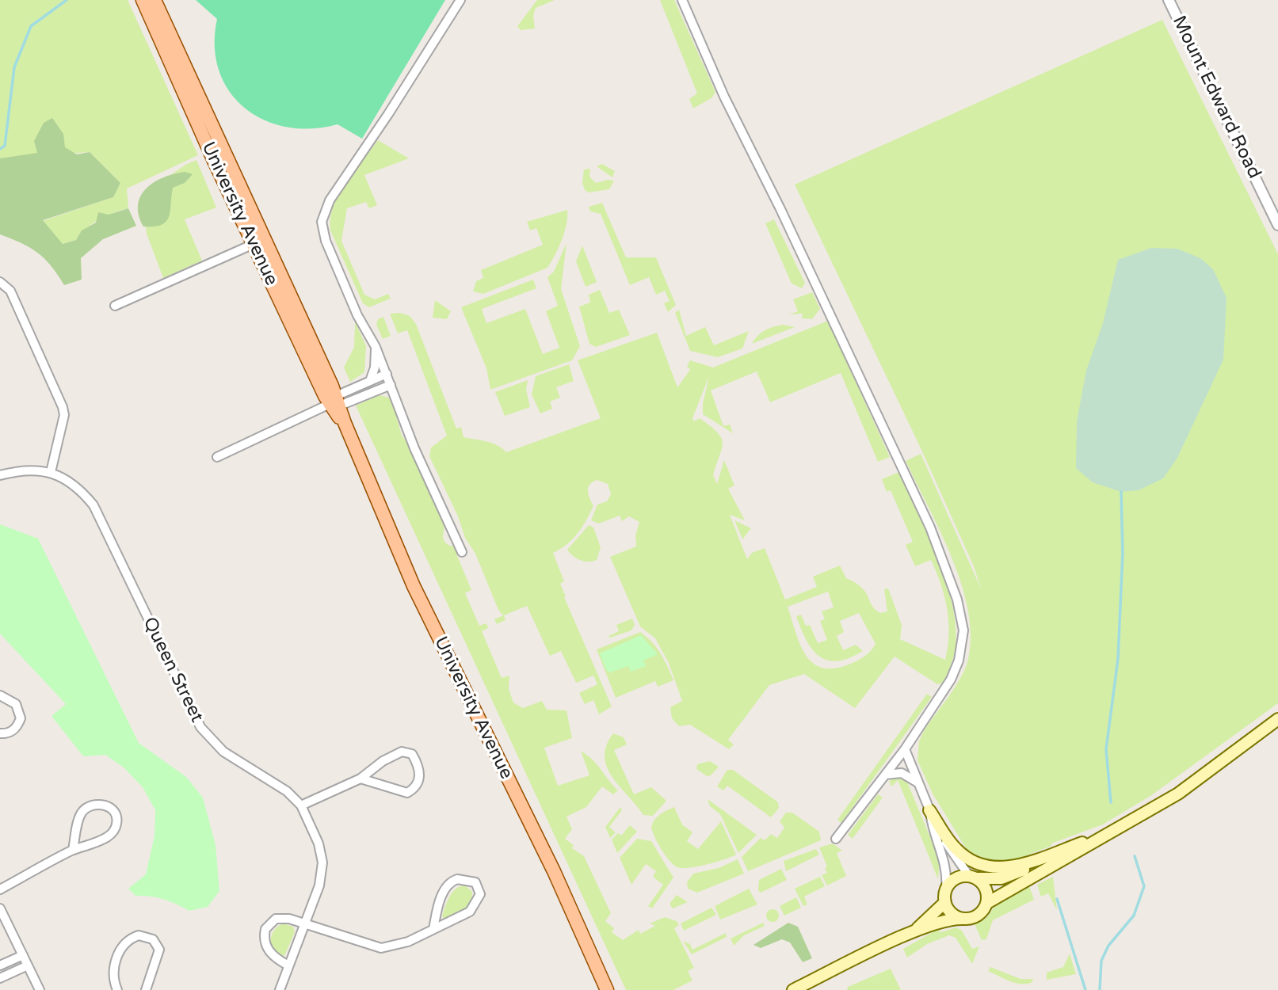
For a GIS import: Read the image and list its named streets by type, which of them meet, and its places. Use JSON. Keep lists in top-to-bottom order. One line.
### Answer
{"streets":{"main road":["University Avenue"],"street":["Mount Edward Road","Queen Street"]}}
